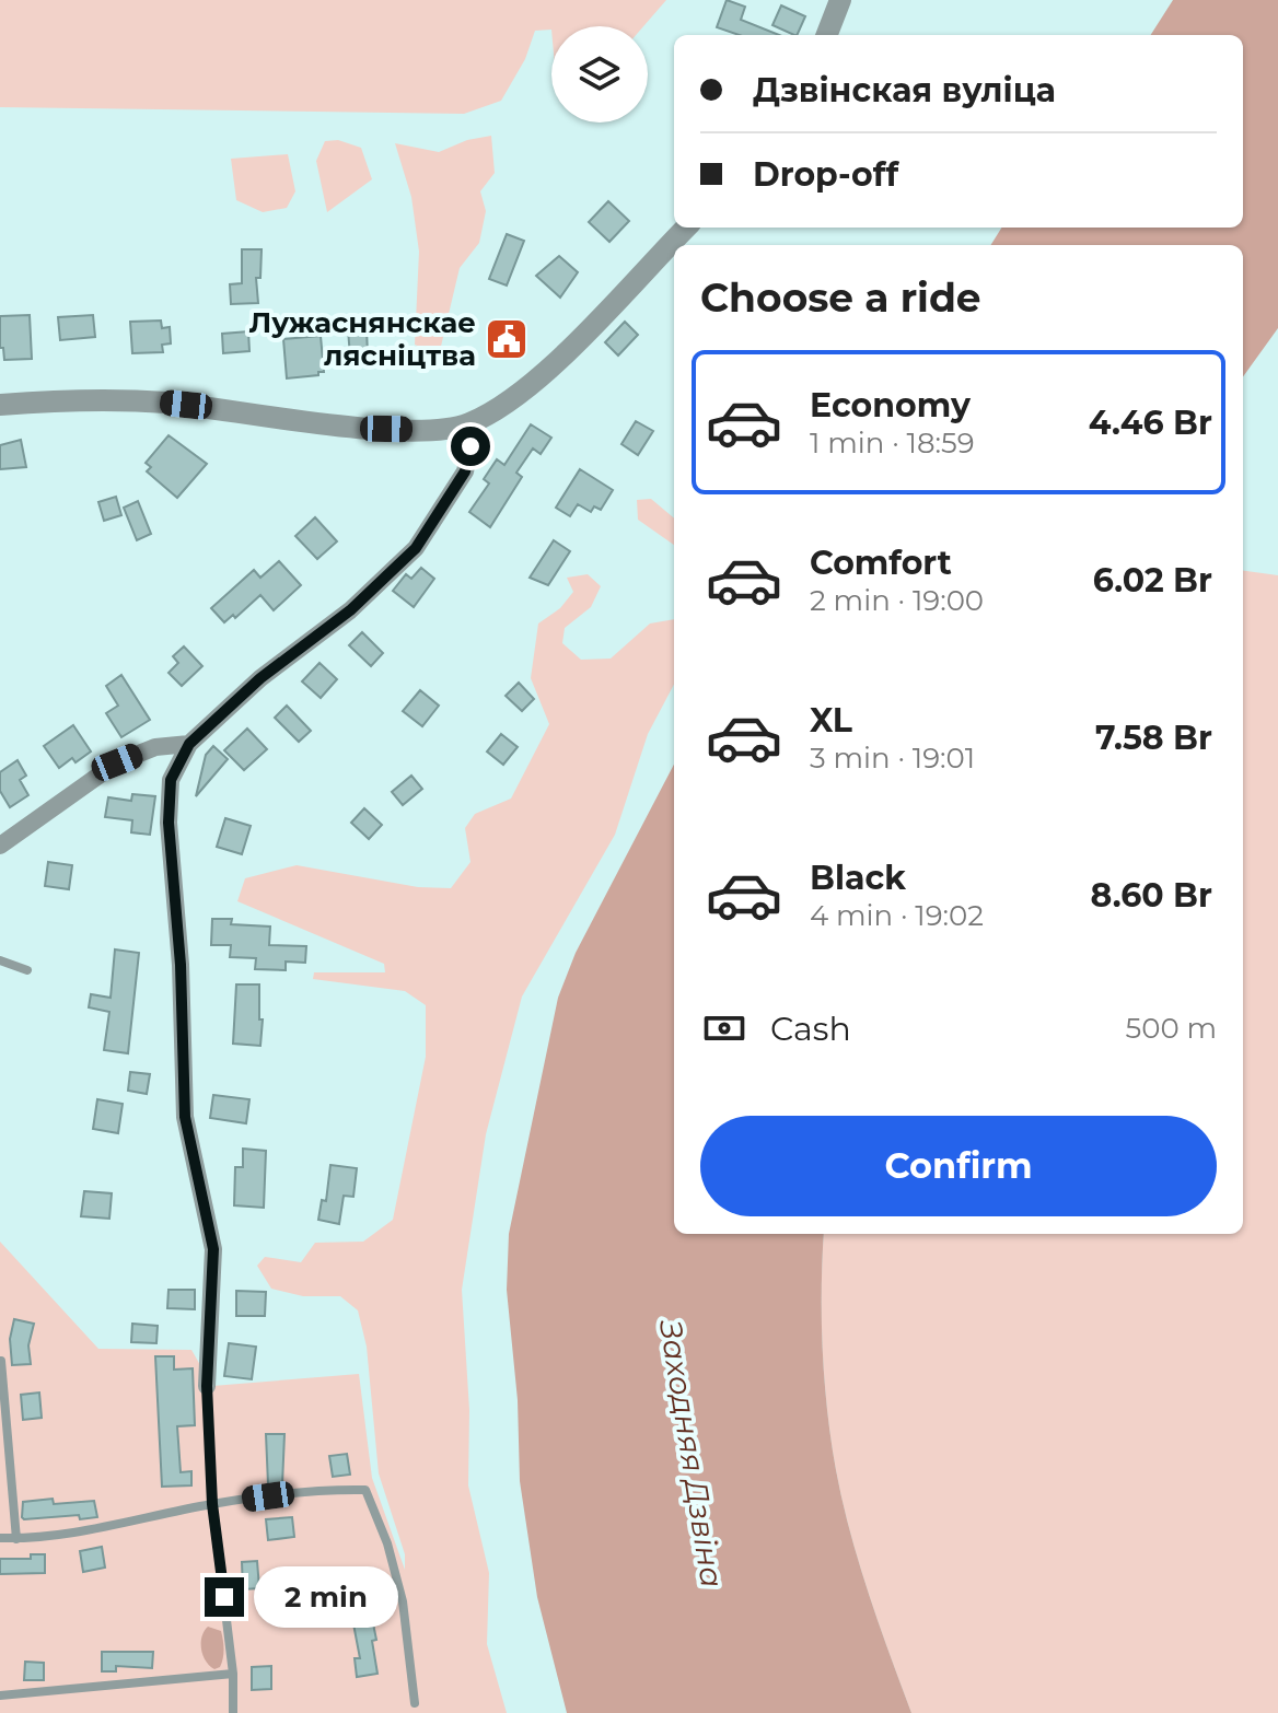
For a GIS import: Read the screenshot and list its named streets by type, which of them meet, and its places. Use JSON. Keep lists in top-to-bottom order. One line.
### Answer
{"water":["Заходняя Дзвіна"],"places":{"public building":["Лужаснянскае лясніцтва"]},"page":{"banner":["Дзвінская вуліца","Drop-off"],"heading":"Choose a ride","list":[{"name":"Economy","note":"1 min · 18:59","value":"4.46 Br"},{"name":"Comfort","note":"2 min · 19:00","value":"6.02 Br"},{"name":"XL","note":"3 min · 19:01","value":"7.58 Br"},{"name":"Black","note":"4 min · 19:02","value":"8.60 Br"}],"pay":["Cash","500 m"],"buttons":"Confirm","bubble":"2 min"}}
